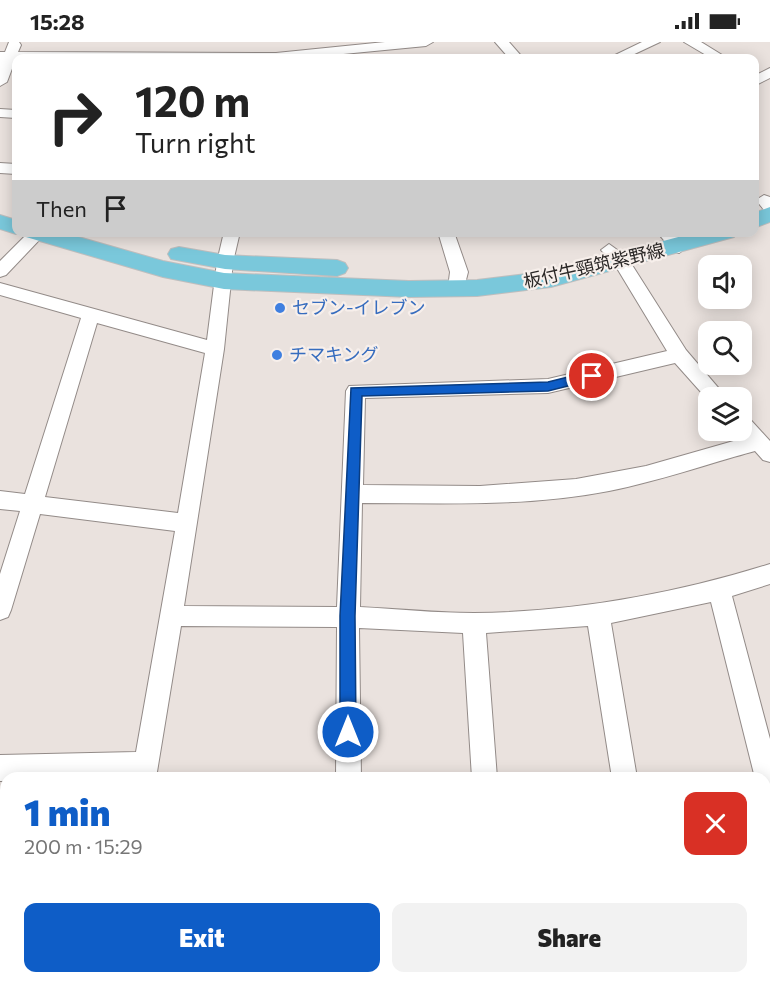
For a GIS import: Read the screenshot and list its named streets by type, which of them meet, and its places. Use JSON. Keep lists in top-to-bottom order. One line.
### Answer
{"streets":{"main road":["板付牛頸筑紫野線"]},"places":["セブン-イレブン","チマキング"],"page":{"status":"15:28","turn":["120 m","Turn right"],"then":"Then","heading":["1 min","200 m · 15:29"],"buttons":["Exit","Share"]}}
